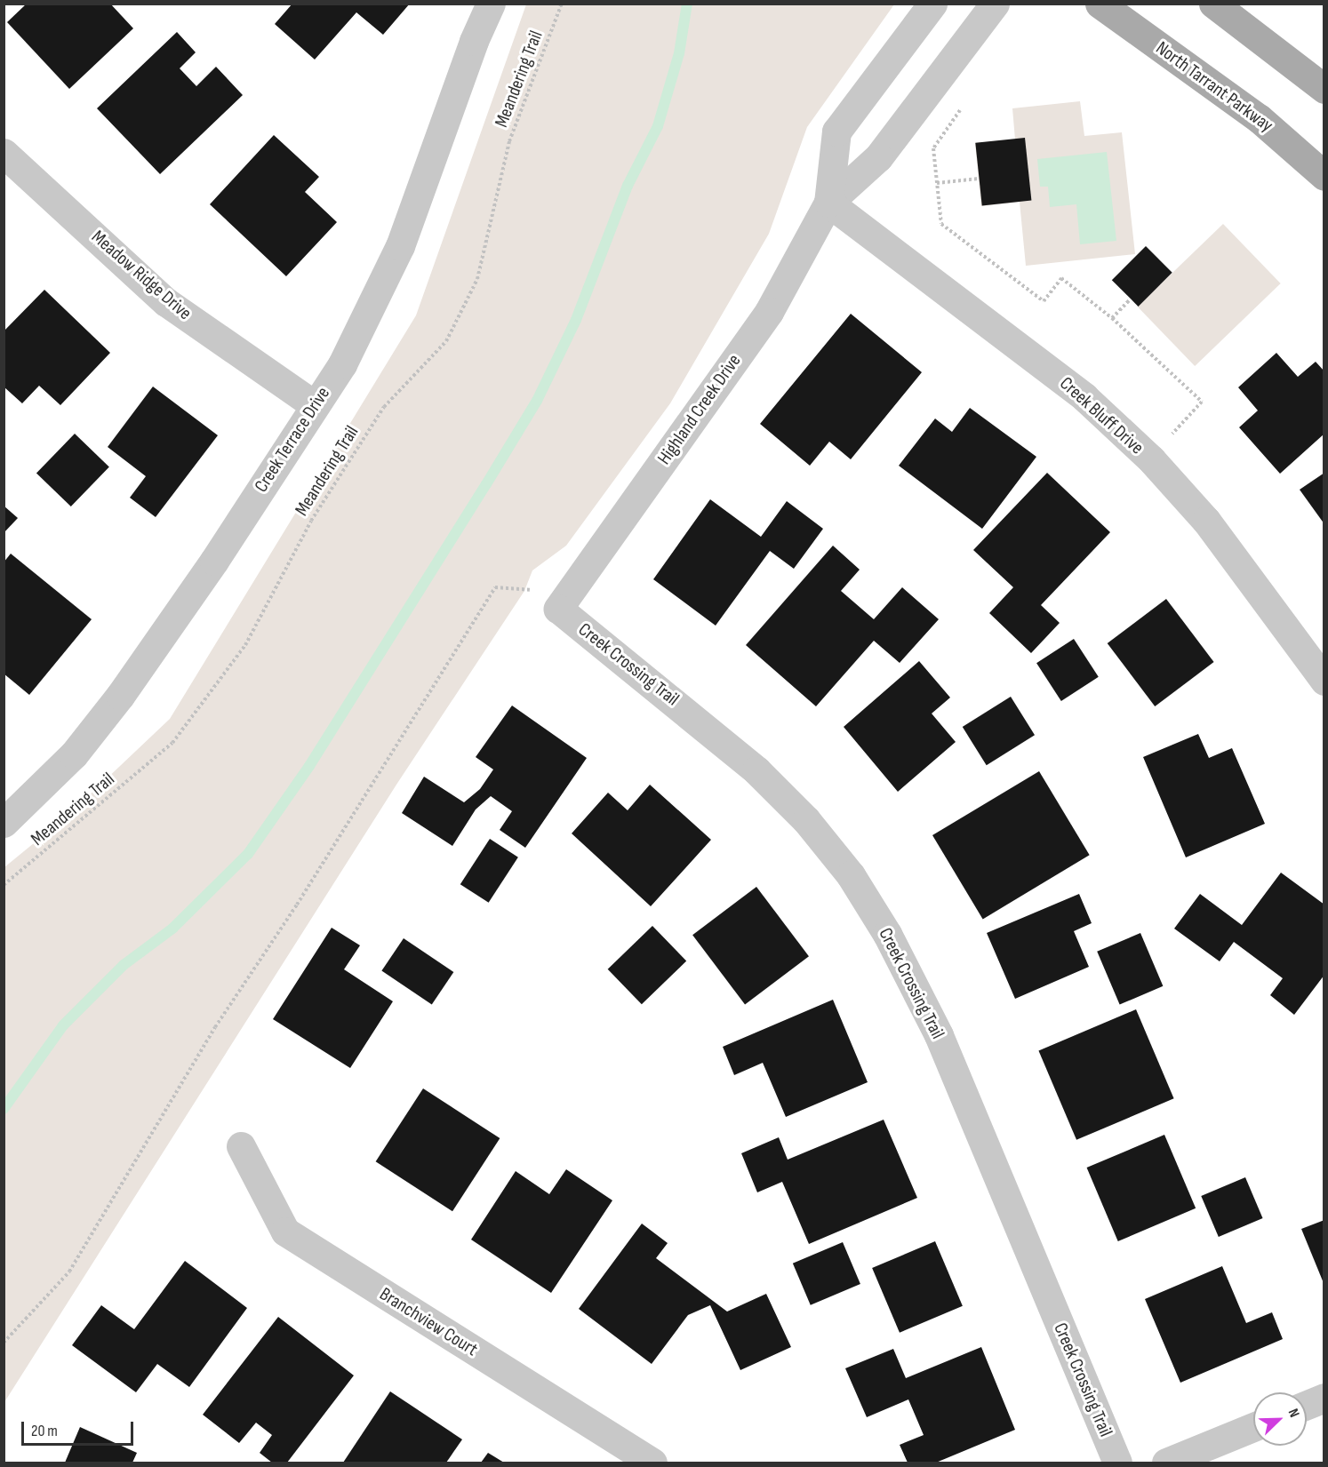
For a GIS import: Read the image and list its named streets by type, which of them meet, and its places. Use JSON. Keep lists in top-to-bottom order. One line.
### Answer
{"streets":{"main road":["North Tarrant Parkway"],"street":["Meadow Ridge Drive","Highland Creek Drive","Creek Bluff Drive","Creek Terrace Drive","Creek Crossing Trail","Branchview Court"],"path":["Meandering Trail"]},"crossings":[["Meadow Ridge Drive","Creek Terrace Drive"],["Highland Creek Drive","Creek Bluff Drive"],["Highland Creek Drive","Creek Crossing Trail"]],"scale_bar":"20 m","north":"top right"}
